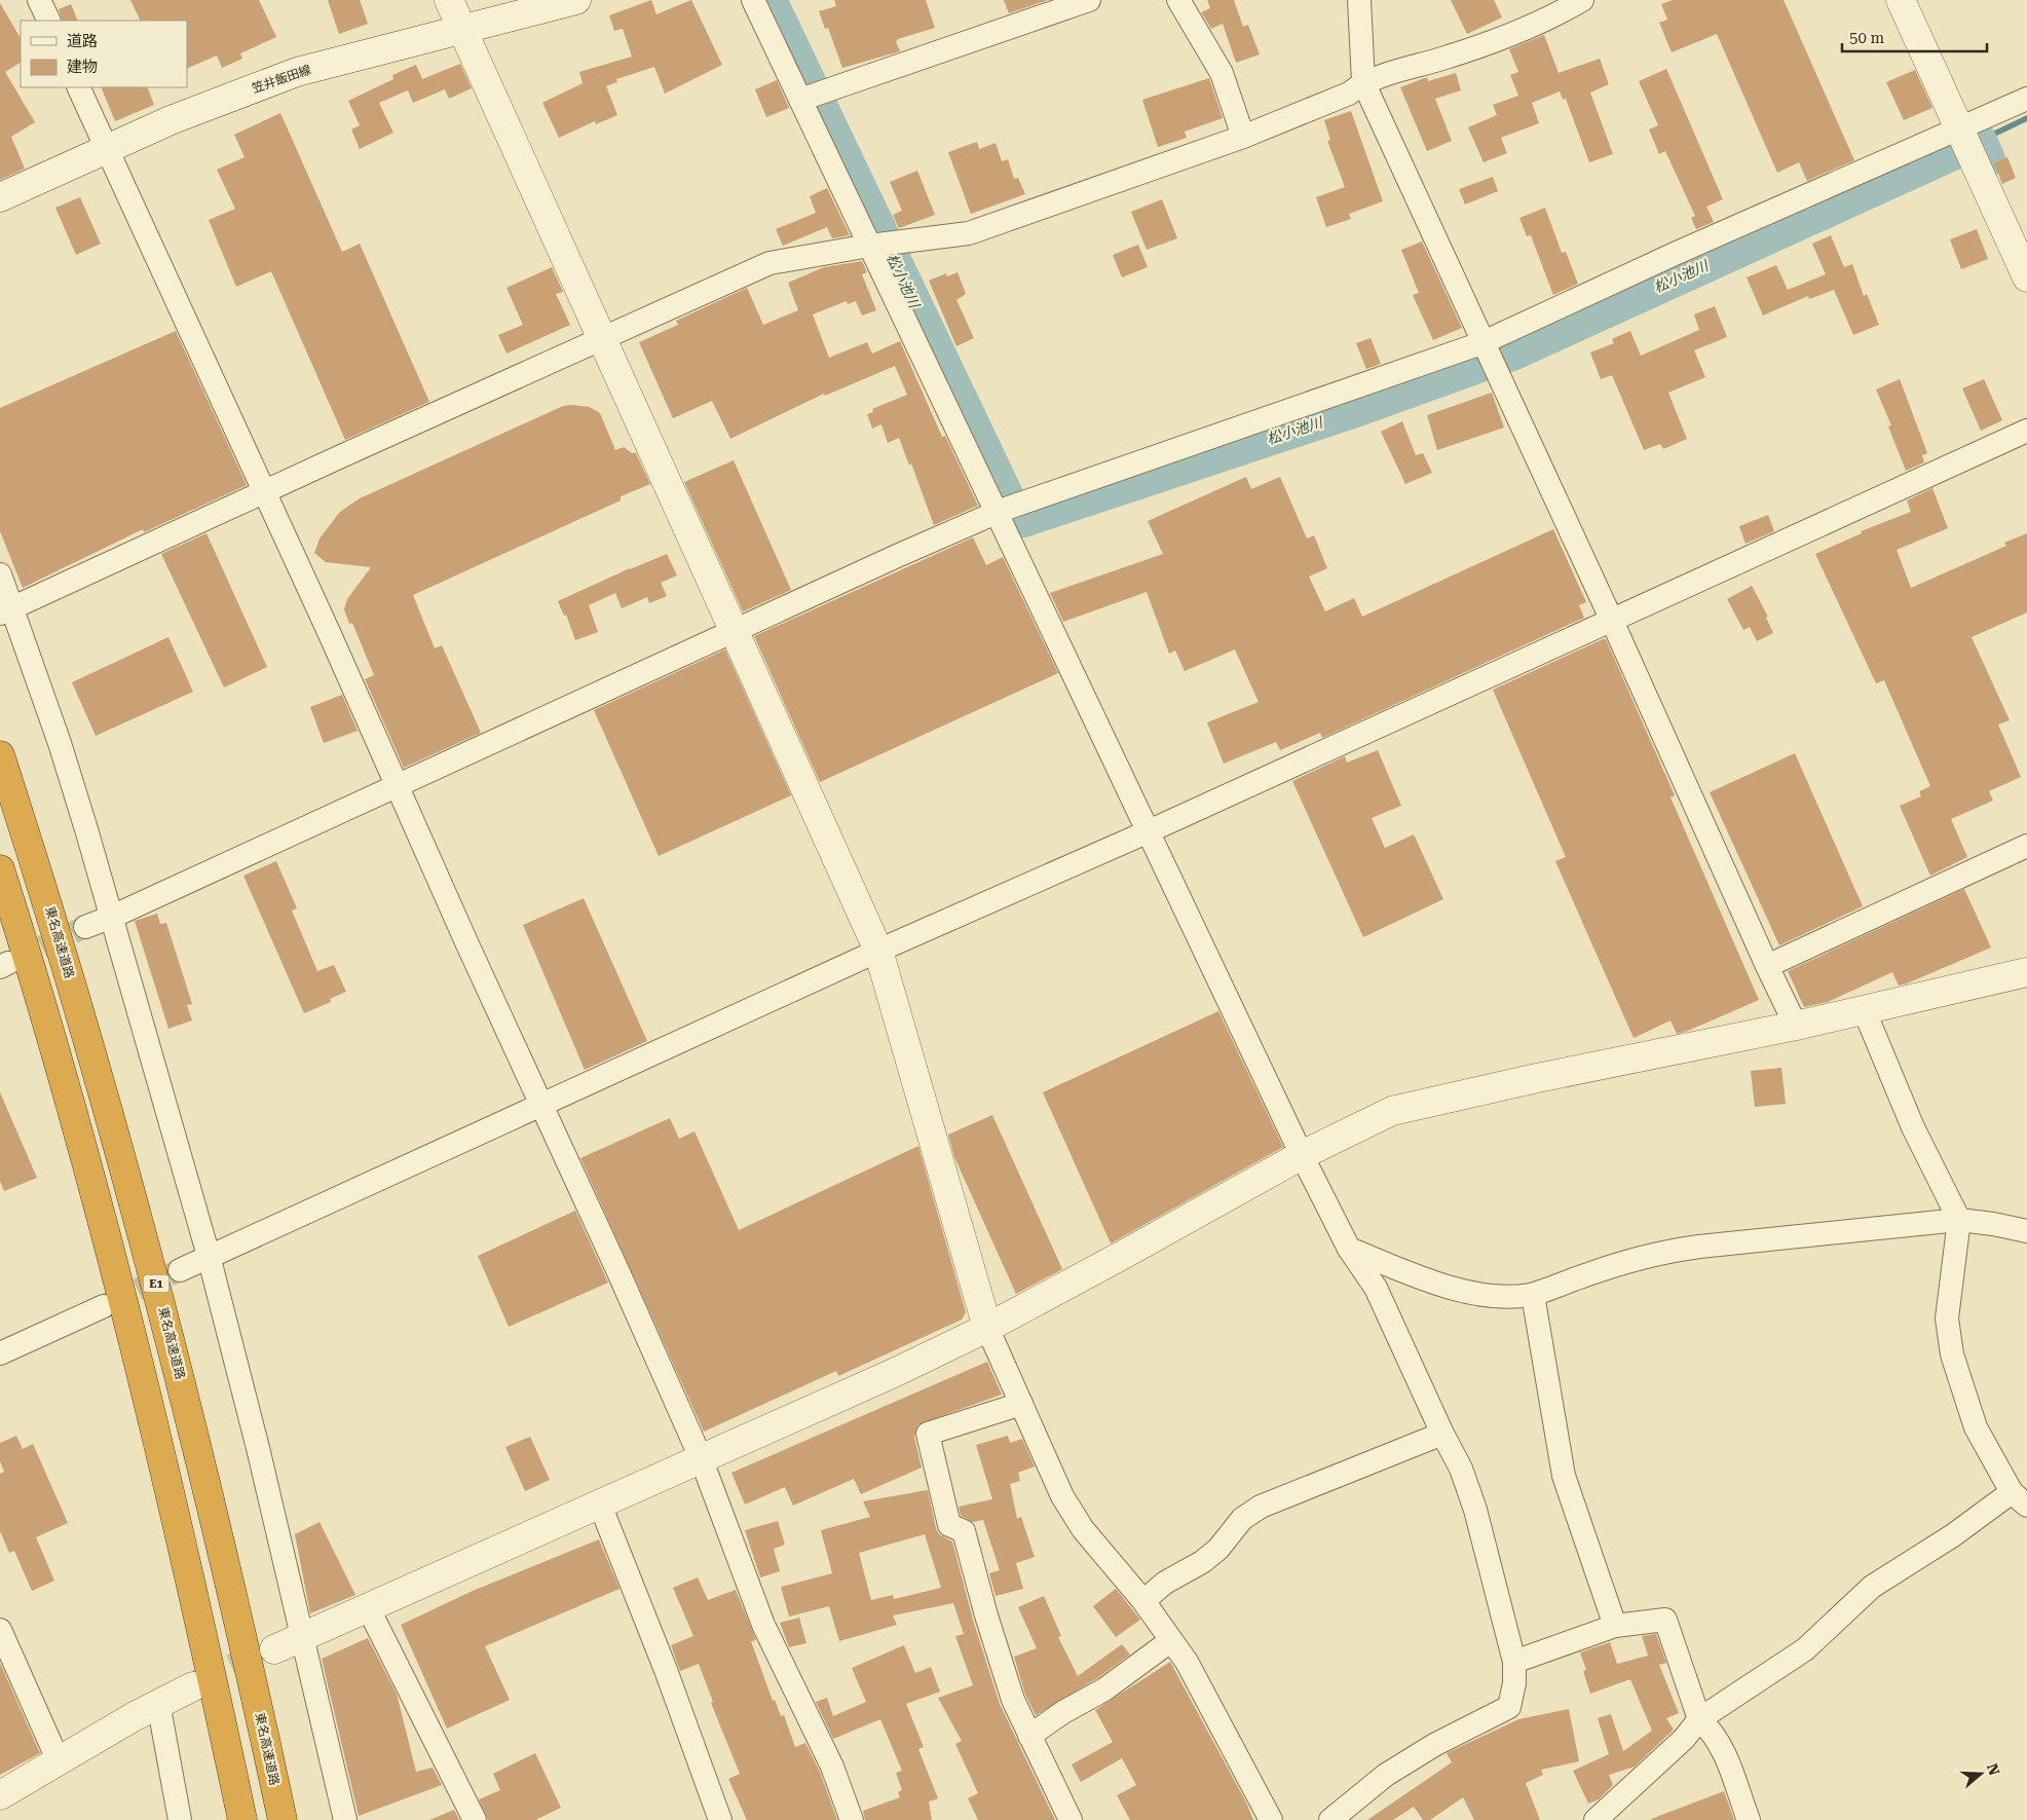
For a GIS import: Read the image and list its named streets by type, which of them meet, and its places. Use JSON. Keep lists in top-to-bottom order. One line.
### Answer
{"streets":{"highway":["東名高速道路","E1"],"street":["笠井飯田線"]},"water":["松小池川"],"legend":["道路","建物"],"scale_bar":"50 m","north":"right"}
